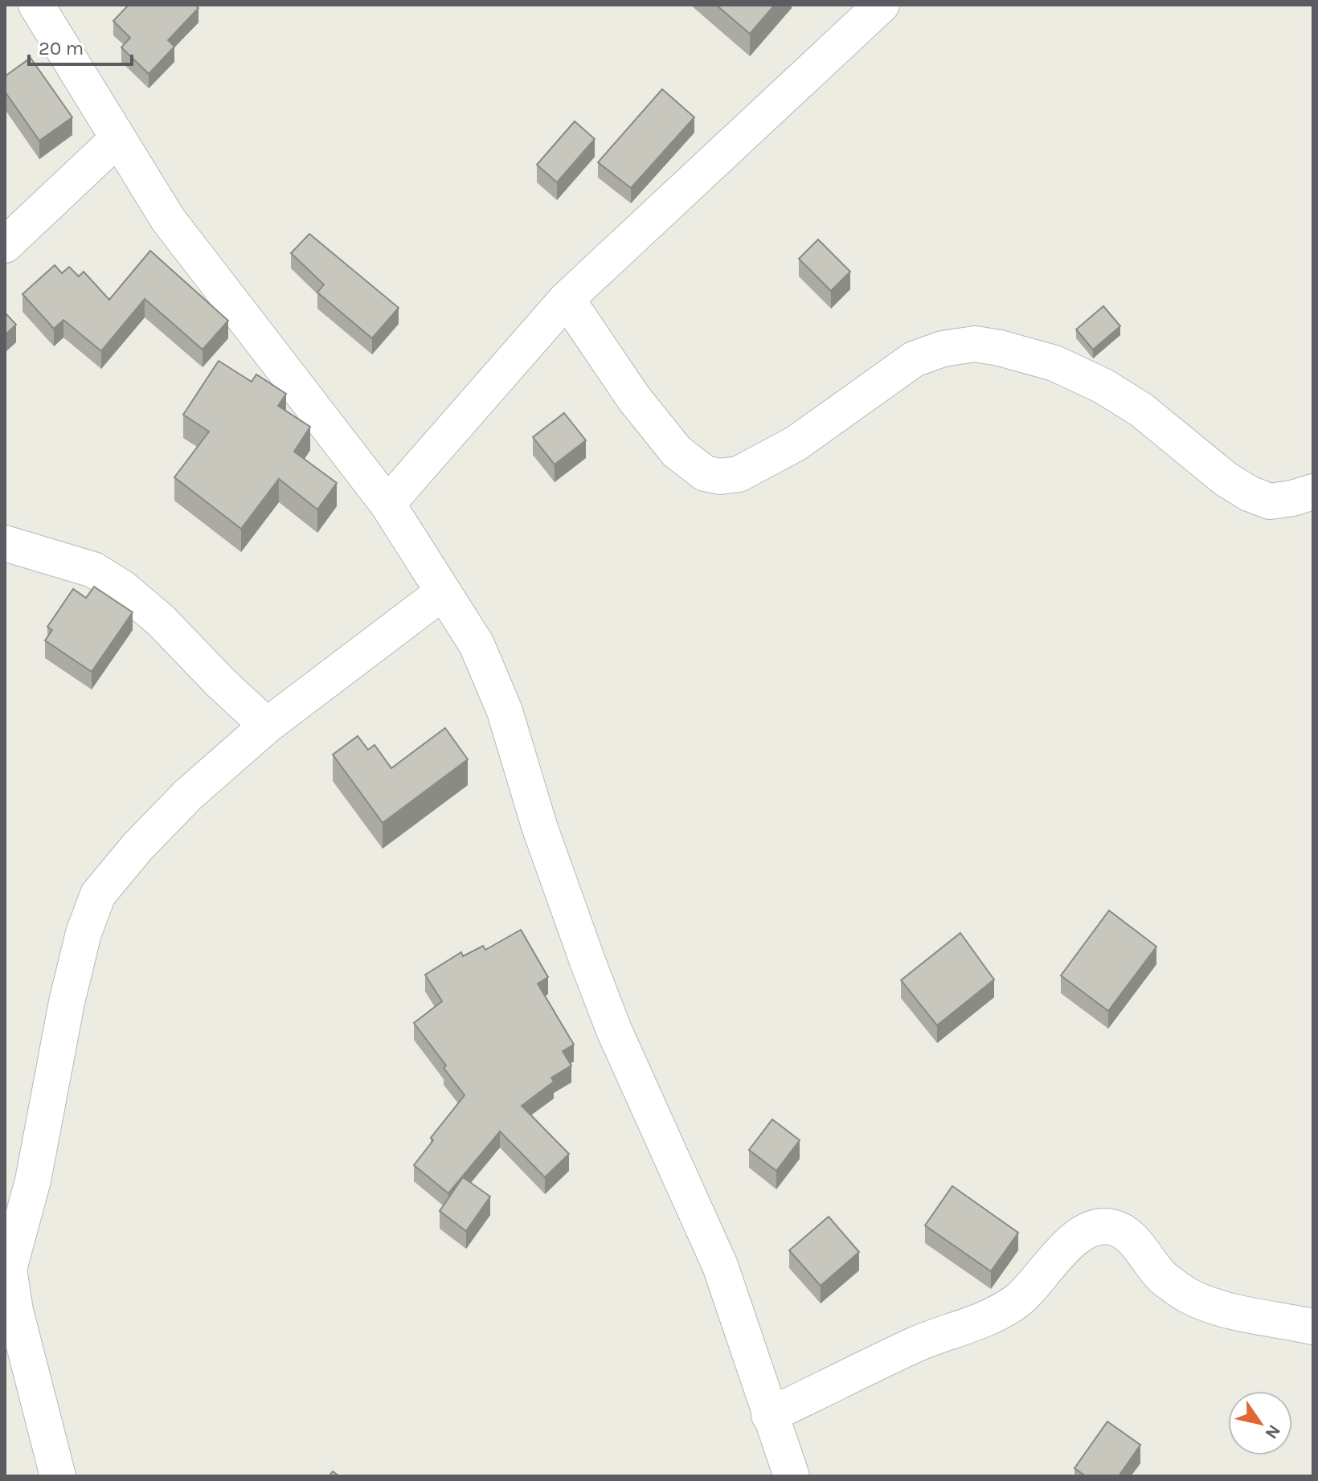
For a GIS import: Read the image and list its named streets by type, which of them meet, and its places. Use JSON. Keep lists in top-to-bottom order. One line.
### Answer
{"scale_bar":"20 m","north":"bottom right"}
